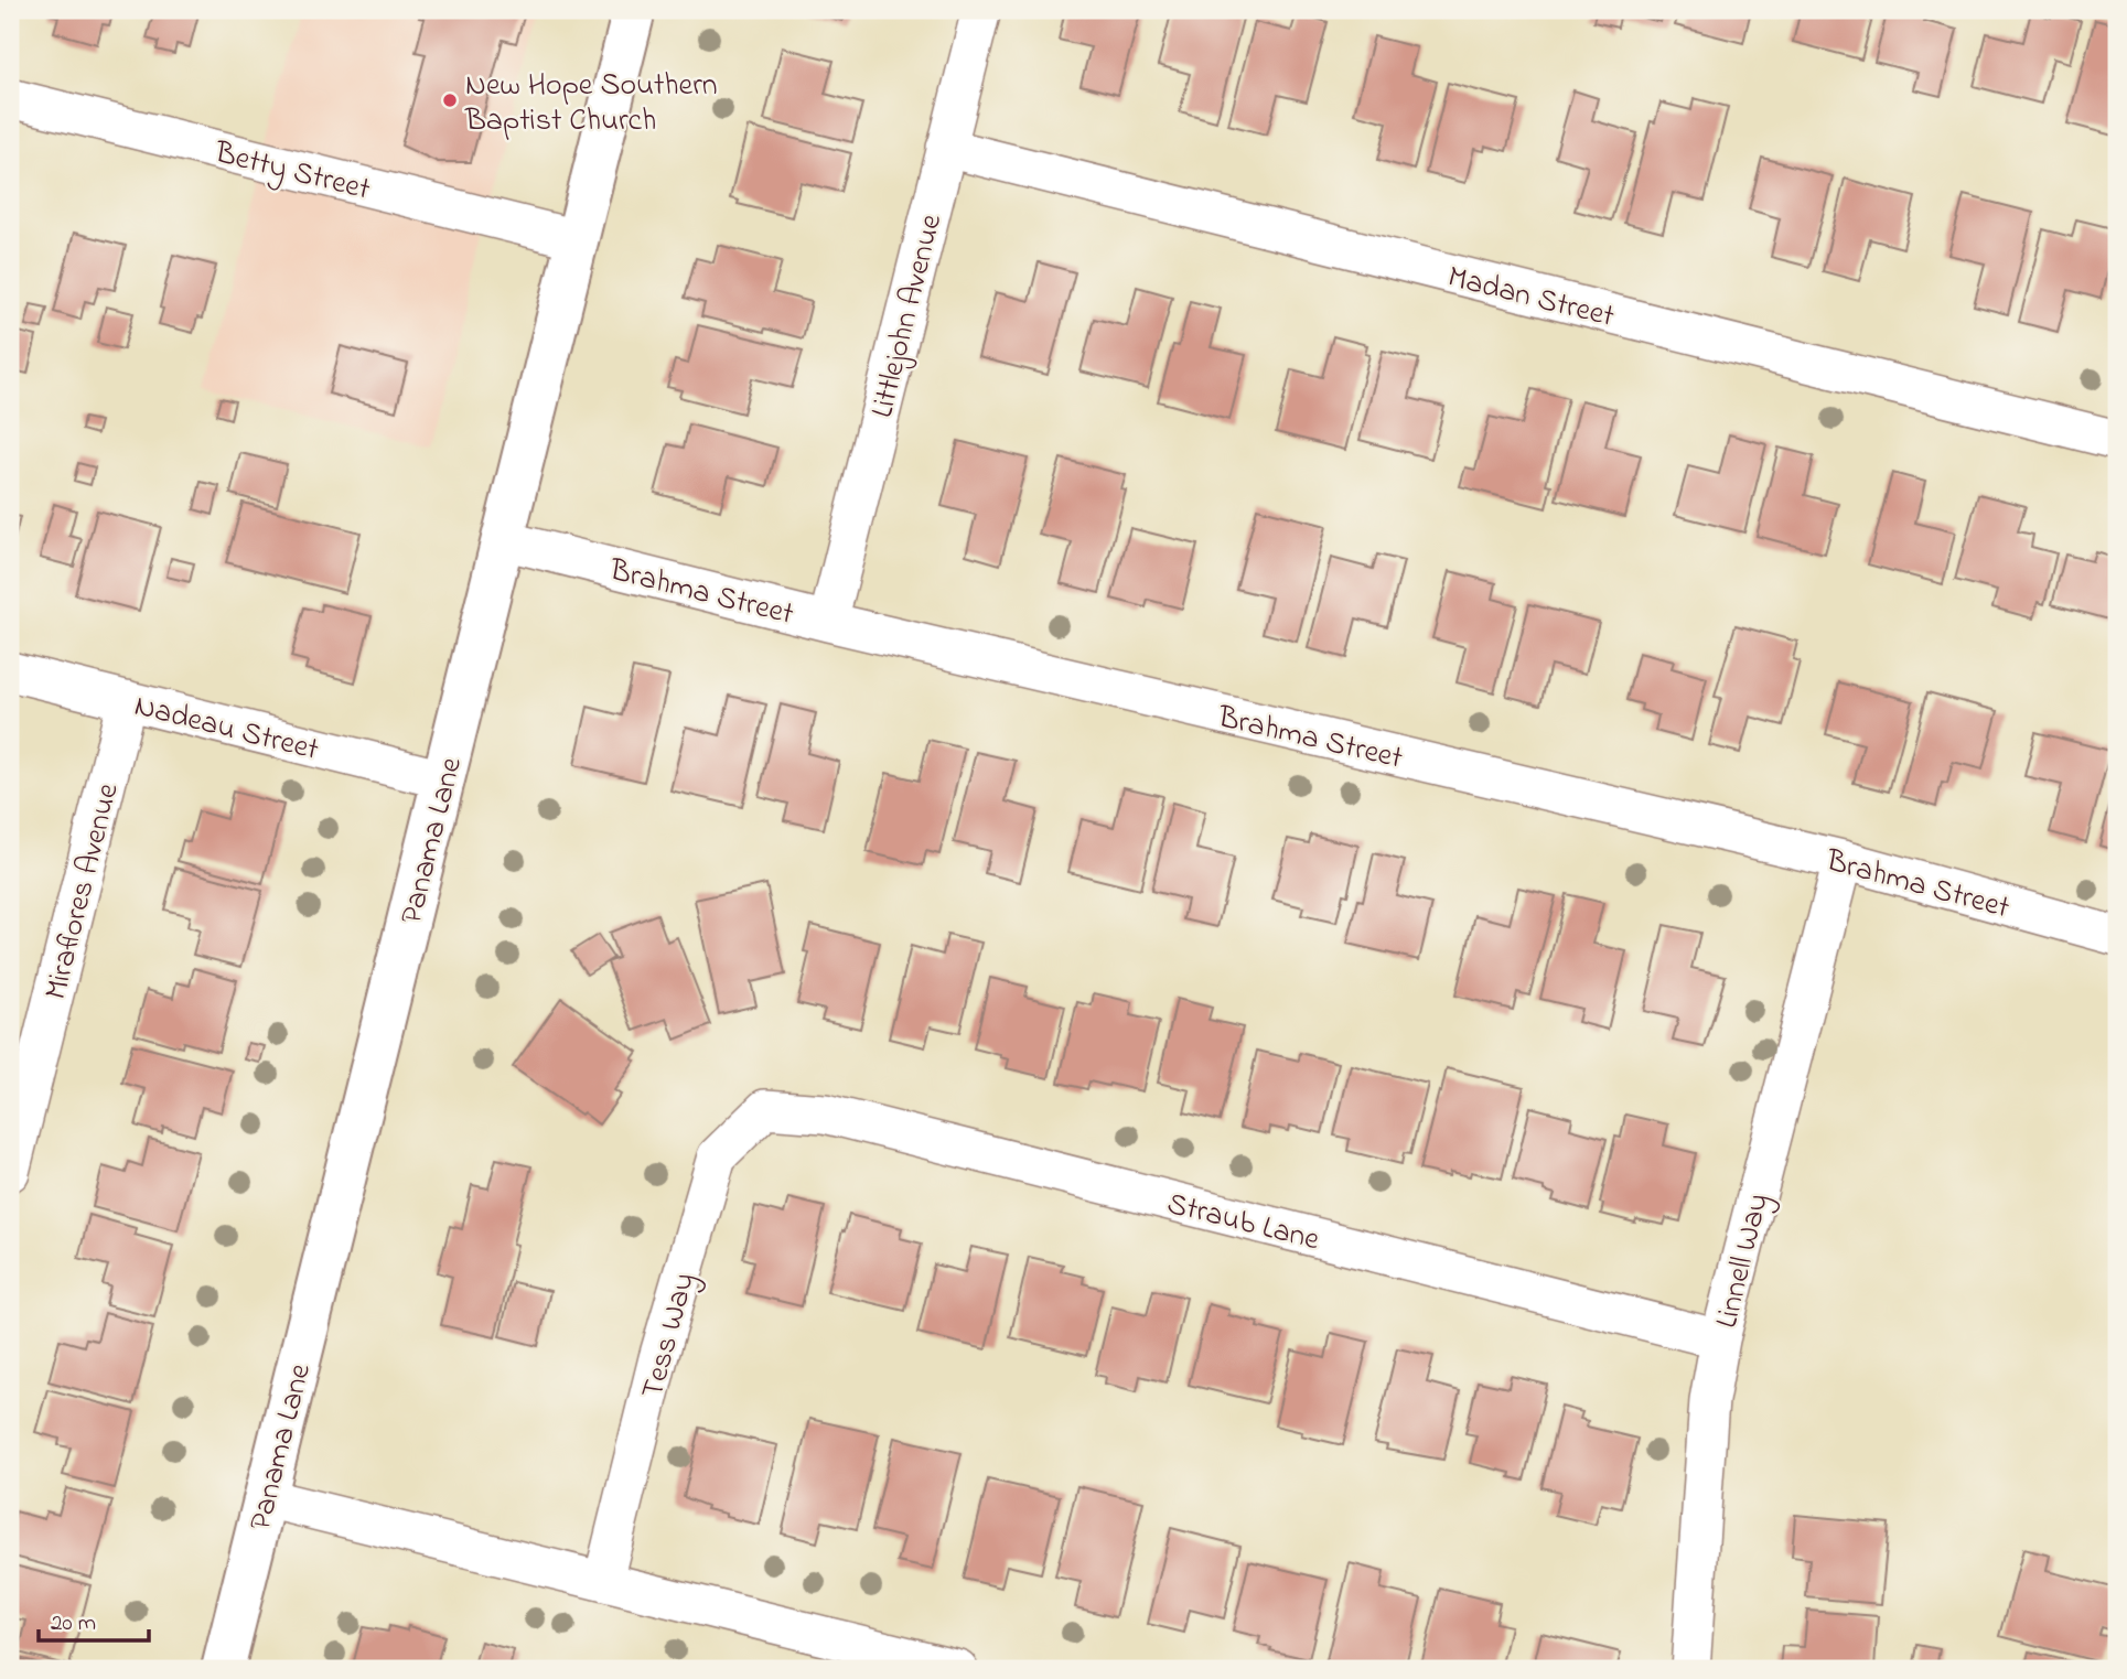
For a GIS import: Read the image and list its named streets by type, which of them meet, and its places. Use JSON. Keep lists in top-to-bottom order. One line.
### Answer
{"streets":{"main road":["Panama Lane"],"street":["Betty Street","Madan Street","Littlejohn Avenue","Brahma Street","Nadeau Street","Miraflores Avenue","Straub Lane","Linnell Way","Tess Way"]},"crossings":[["Betty Street","Panama Lane"],["Madan Street","Littlejohn Avenue"],["Littlejohn Avenue","Brahma Street"],["Brahma Street","Panama Lane"],["Brahma Street","Linnell Way"],["Nadeau Street","Panama Lane"],["Nadeau Street","Miraflores Avenue"],["Straub Lane","Linnell Way"],["Straub Lane","Tess Way"]],"places":["New Hope Southern Baptist Church"],"scale_bar":"20 m"}
